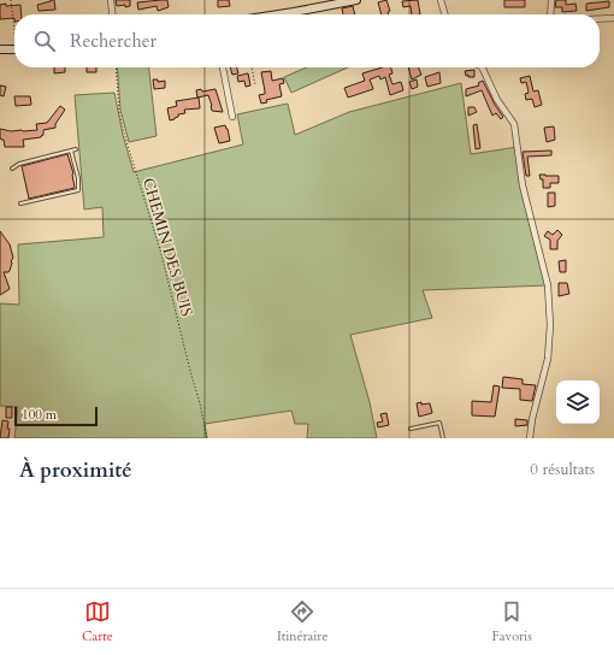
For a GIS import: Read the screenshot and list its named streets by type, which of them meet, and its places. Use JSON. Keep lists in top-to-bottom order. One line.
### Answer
{"streets":{"path":["CHEMIN DES BUIS"]},"scale_bar":"100 m","page":{"search":"Rechercher","scale":"100 m","heading":["À proximité","0 résultats"],"nav":["Carte","Itinéraire","Favoris"]}}
